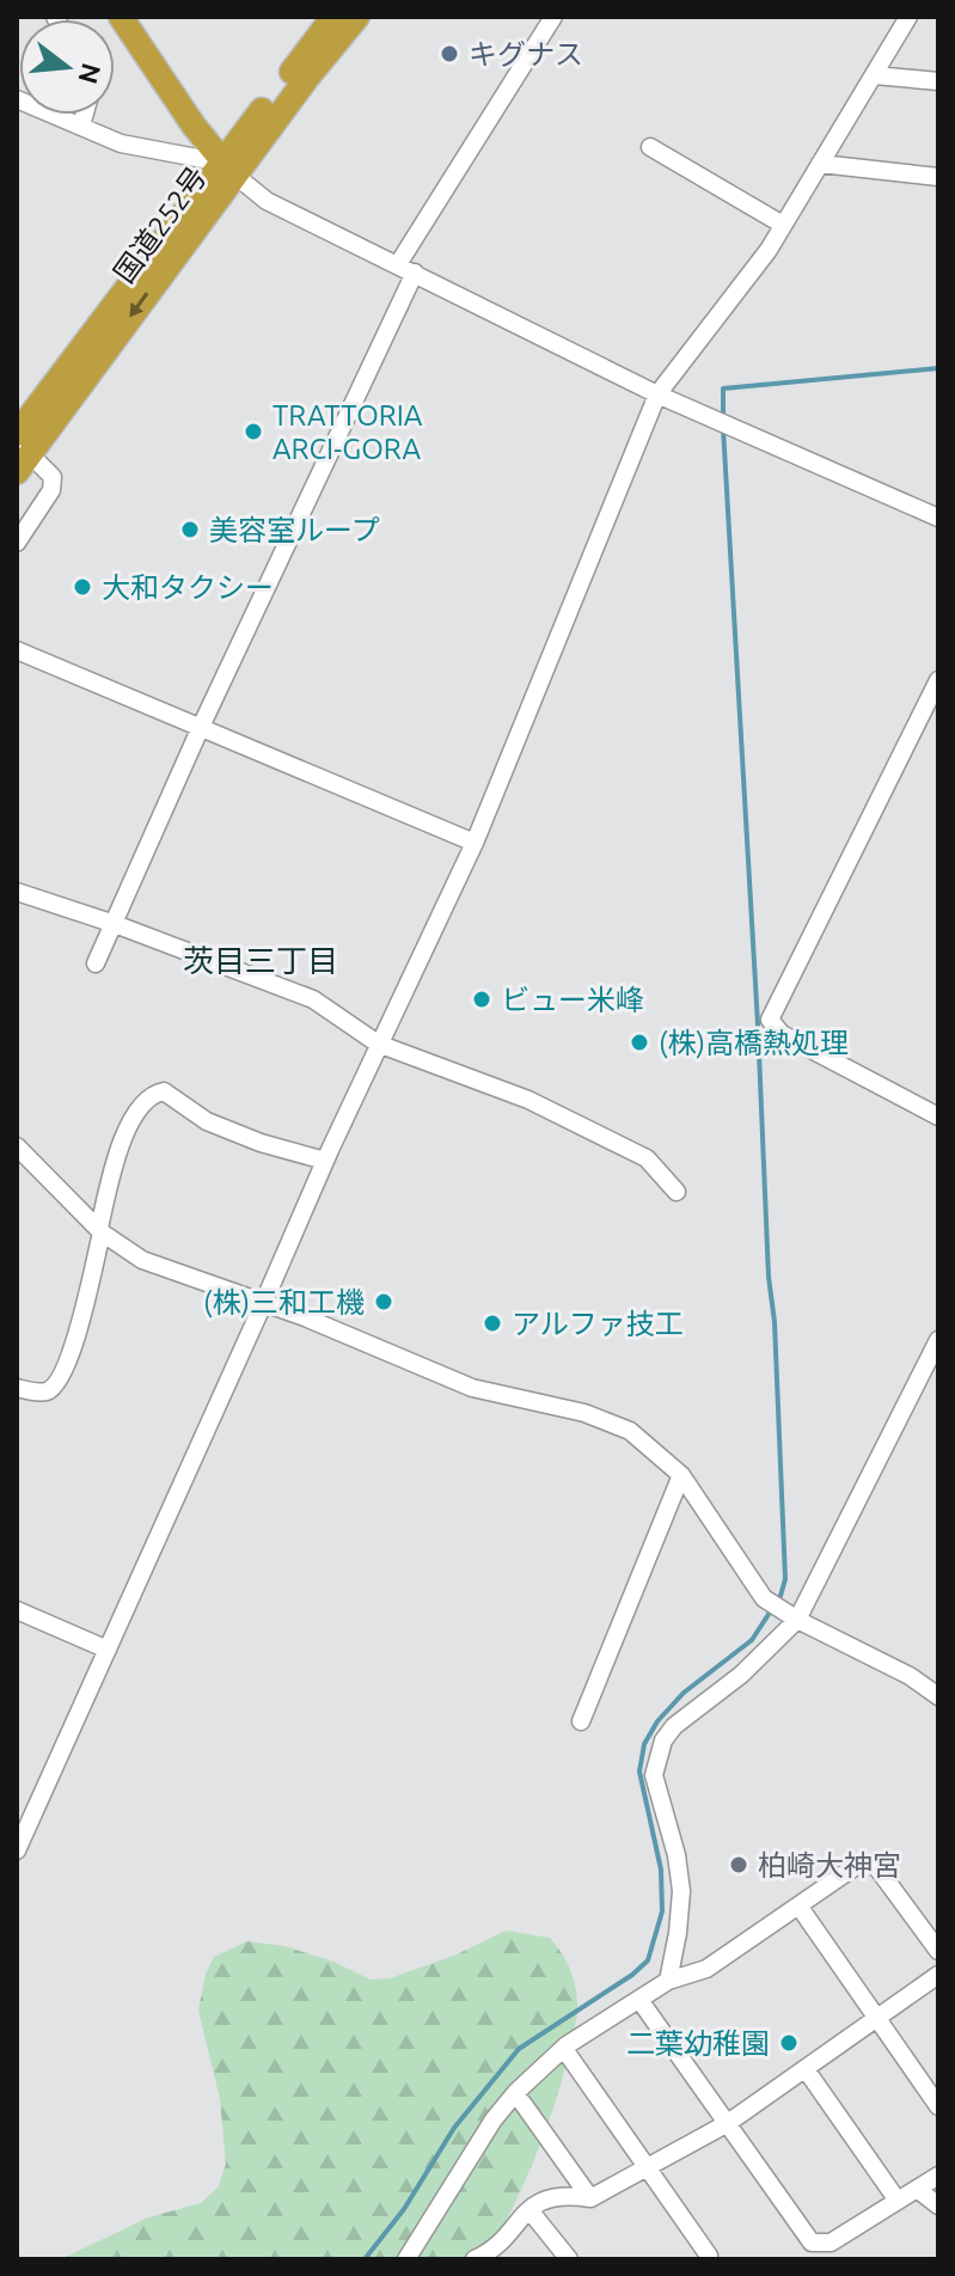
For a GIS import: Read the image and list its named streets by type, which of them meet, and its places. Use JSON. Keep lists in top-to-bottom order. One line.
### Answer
{"streets":{"highway":["国道252号"]},"districts":["茨目三丁目"],"places":["キグナス","TRATTORIA ARCI-GORA","美容室ループ","大和タクシー","ビュー米峰","(株)高橋熱処理","(株)三和工機","アルファ技工","柏崎大神宮","二葉幼稚園"],"north":"right"}
